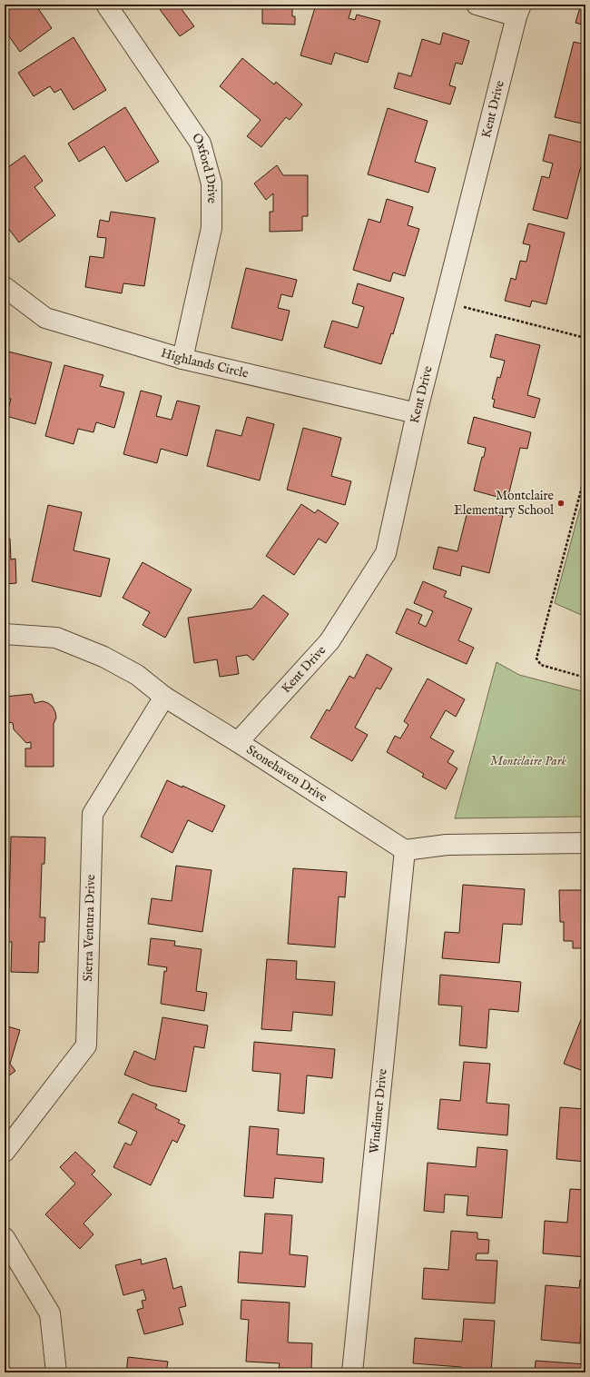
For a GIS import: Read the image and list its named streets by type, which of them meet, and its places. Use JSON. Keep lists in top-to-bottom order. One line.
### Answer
{"streets":{"street":["Kent Drive","Oxford Drive","Highlands Circle","Stonehaven Drive","Sierra Ventura Drive","Windimer Drive"]},"crossings":[["Kent Drive","Highlands Circle"],["Kent Drive","Stonehaven Drive"],["Oxford Drive","Highlands Circle"],["Stonehaven Drive","Sierra Ventura Drive"],["Stonehaven Drive","Windimer Drive"]],"parks":["Montclaire Park"],"places":["Montclaire Elementary School"]}
